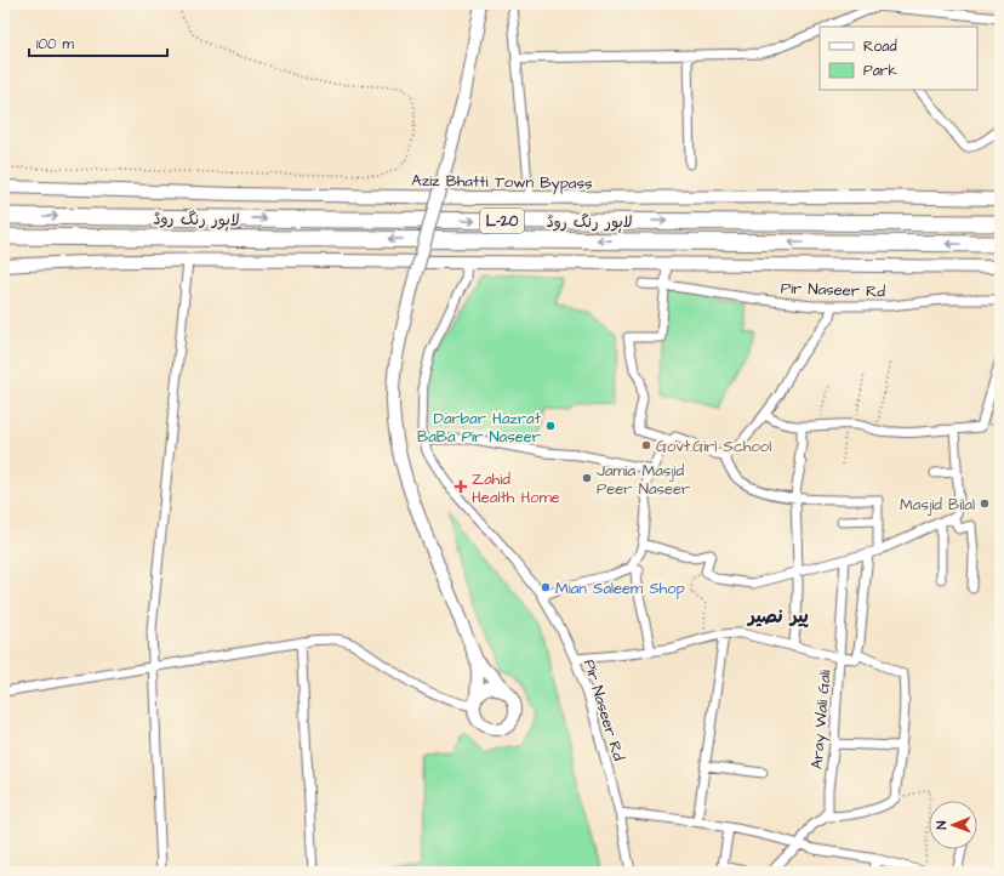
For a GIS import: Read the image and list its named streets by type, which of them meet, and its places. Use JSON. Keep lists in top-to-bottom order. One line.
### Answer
{"streets":{"highway":["لاہور رنگ روڈ","L-20"],"street":["Aziz Bhatti Town Bypass","Pir Naseer Rd","Aray Wali Gali"]},"districts":["پیر نصیر"],"places":{"other":["Darbar Hazrat BaBa Pir Naseer","Govt.Girl School","Jamia Masjid Peer Naseer","Masjid Bilal","Mian Saleem Shop"],"health":["Zahid Health Home"]},"legend":["Road","Park"],"scale_bar":"100 m","north":"left"}
